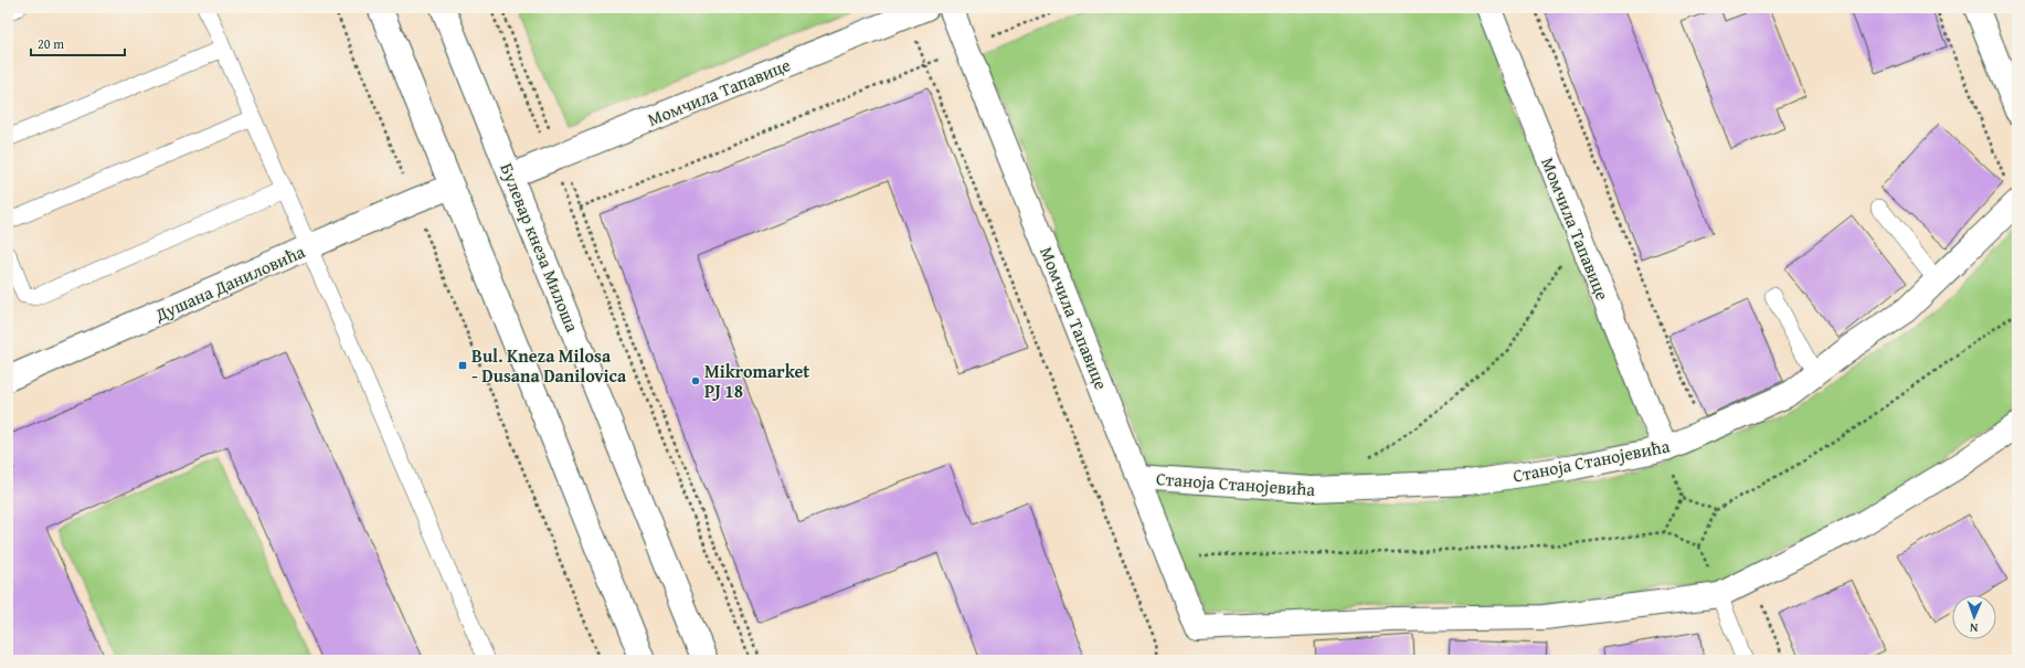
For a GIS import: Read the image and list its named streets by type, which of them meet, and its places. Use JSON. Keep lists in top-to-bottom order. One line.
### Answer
{"streets":{"street":["Момчила Тапавице","Булевар кнеза Милоша","Душана Даниловића","Станоја Станојевића"]},"crossings":[["Момчила Тапавице","Булевар кнеза Милоша"],["Момчила Тапавице","Станоја Станојевића"]],"places":{"transit":["Bul. Kneza Milosa - Dusana Danilovica"],"other":["Mikromarket PJ 18"]},"scale_bar":"20 m","north":"bottom"}
